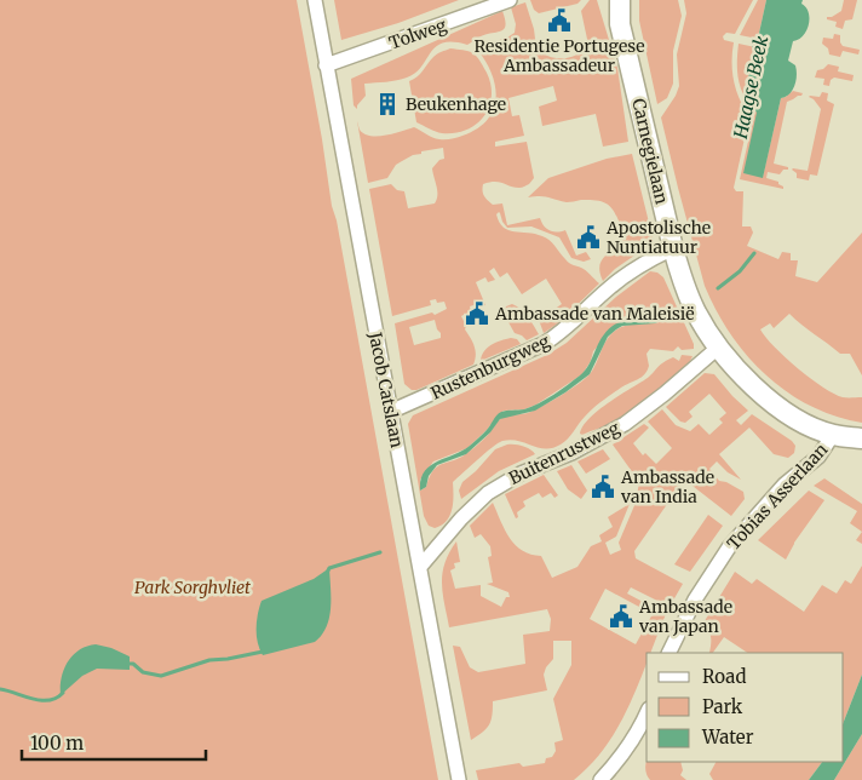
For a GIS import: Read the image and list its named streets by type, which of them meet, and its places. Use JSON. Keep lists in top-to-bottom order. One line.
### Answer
{"streets":{"main road":["Carnegielaan"],"street":["Tolweg","Rustenburgweg","Jacob Catslaan","Buitenrustweg","Tobias Asserlaan"]},"crossings":[["Tolweg","Jacob Catslaan"],["Carnegielaan","Rustenburgweg"],["Carnegielaan","Buitenrustweg"],["Carnegielaan","Tobias Asserlaan"],["Rustenburgweg","Jacob Catslaan"],["Jacob Catslaan","Buitenrustweg"]],"water":["Haagse Beek"],"parks":["Park Sorghvliet"],"places":{"public building":["Residentie Portugese Ambassadeur","Apostolische Nuntiatuur","Ambassade van Maleisië","Ambassade van India","Ambassade van Japan"],"building":["Beukenhage"]},"legend":["Road","Park","Water"],"scale_bar":"100 m"}
